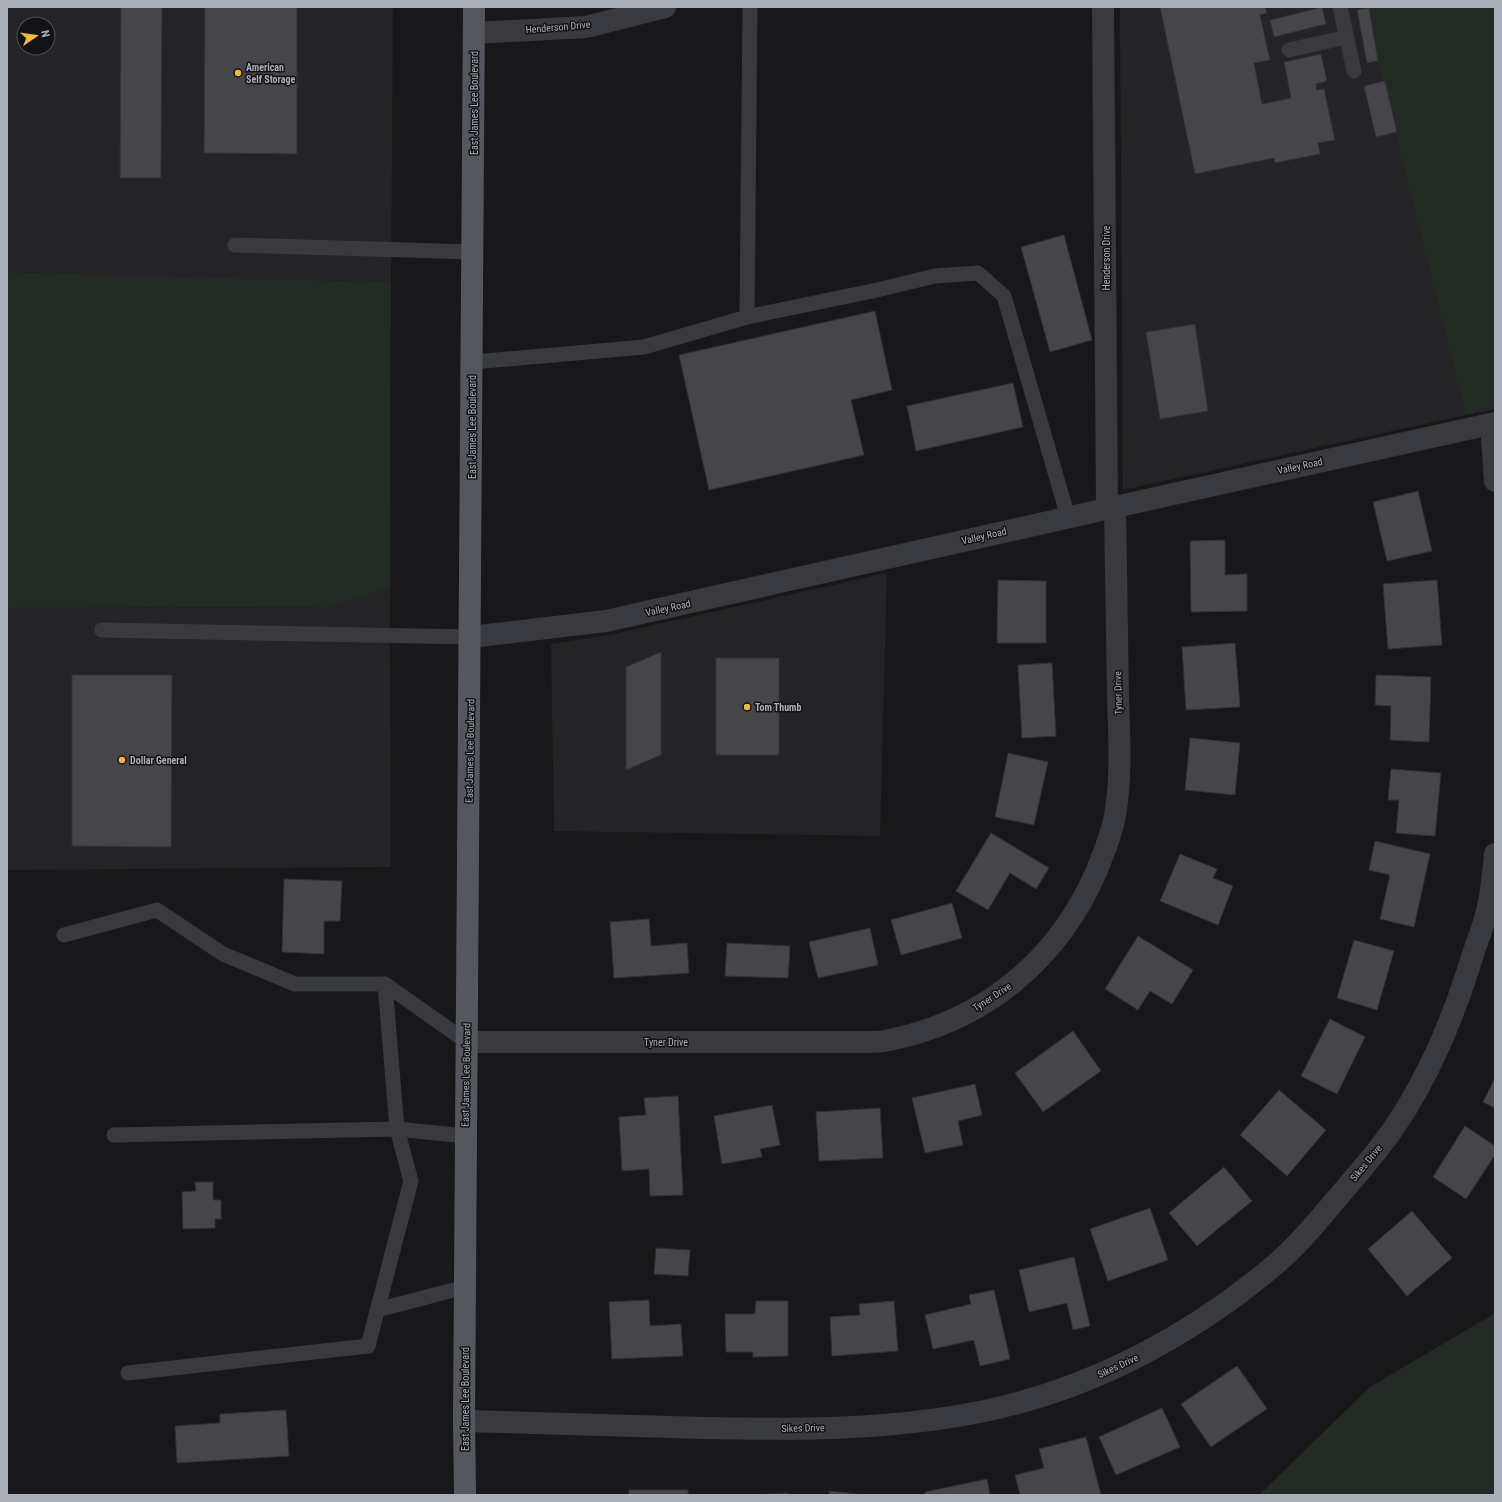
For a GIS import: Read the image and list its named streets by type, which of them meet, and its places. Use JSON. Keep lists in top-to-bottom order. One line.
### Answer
{"streets":{"main road":["East James Lee Boulevard"],"street":["Henderson Drive","Valley Road","Tyner Drive","Sikes Drive"]},"crossings":[["Henderson Drive","East James Lee Boulevard"],["Henderson Drive","Valley Road"],["Henderson Drive","Tyner Drive"],["East James Lee Boulevard","Valley Road"],["East James Lee Boulevard","Tyner Drive"],["East James Lee Boulevard","Sikes Drive"],["Valley Road","Tyner Drive"]],"places":["American Self Storage","Tom Thumb","Dollar General"],"north":"right"}
